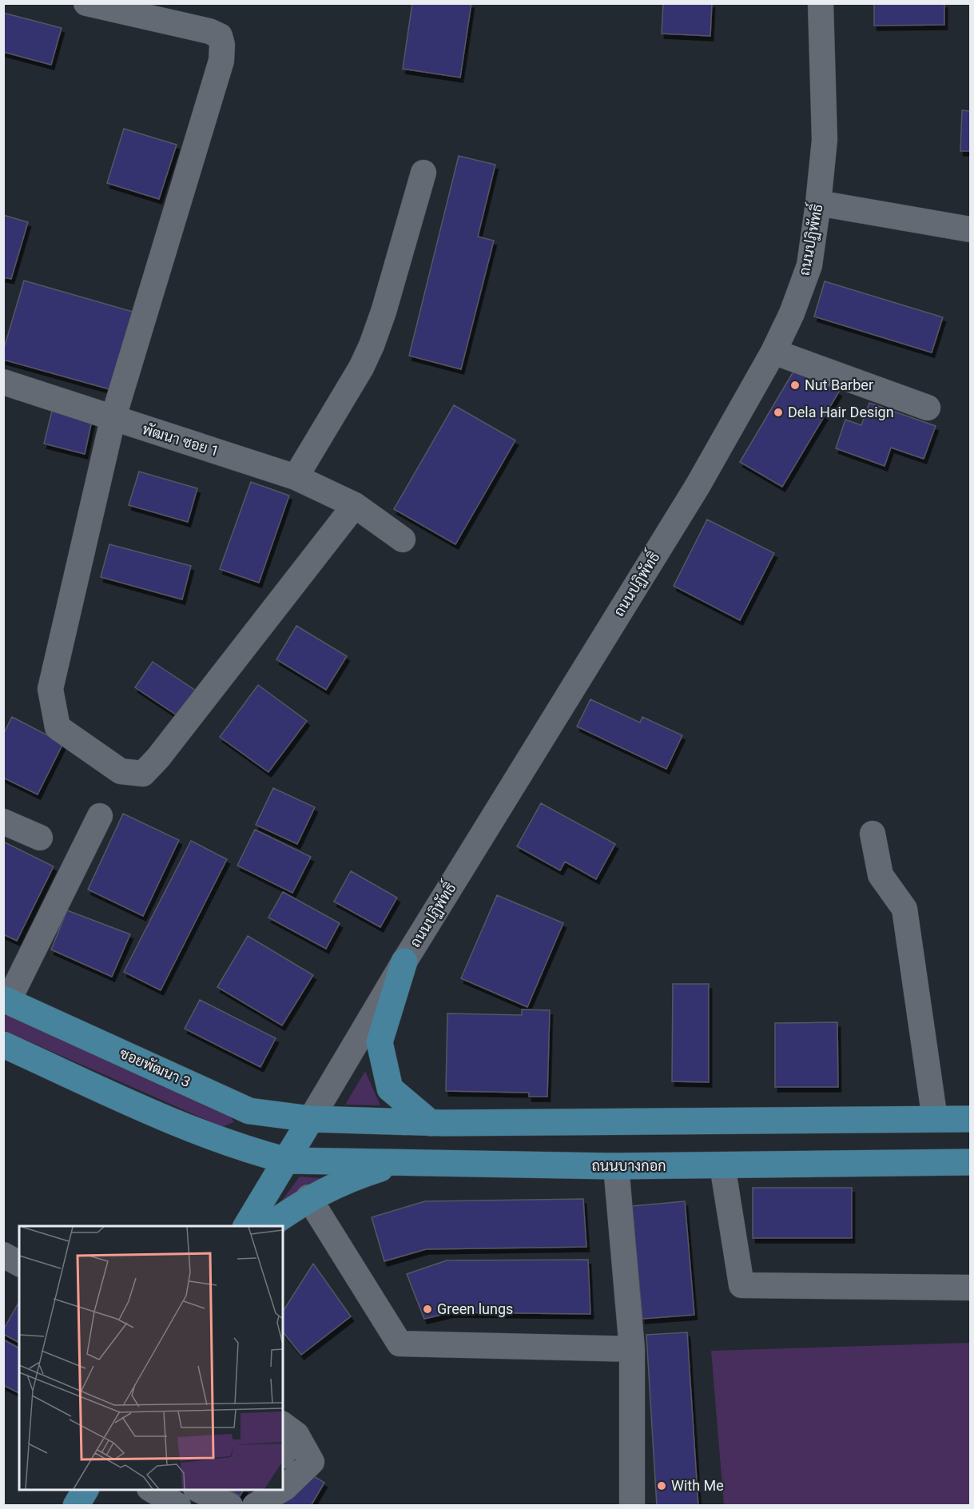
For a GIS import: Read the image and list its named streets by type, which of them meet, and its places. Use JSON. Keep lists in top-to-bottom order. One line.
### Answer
{"streets":{"main road":["ซอยพัฒนา 3","ถนนบางกอก"],"street":["ถนนปฏิพัทธิ์","พัฒนา ซอย 1"]},"crossings":[["ถนนปฏิพัทธิ์","ซอยพัฒนา 3"]],"places":["Nut Barber","Dela Hair Design","Green lungs","With Me"]}
